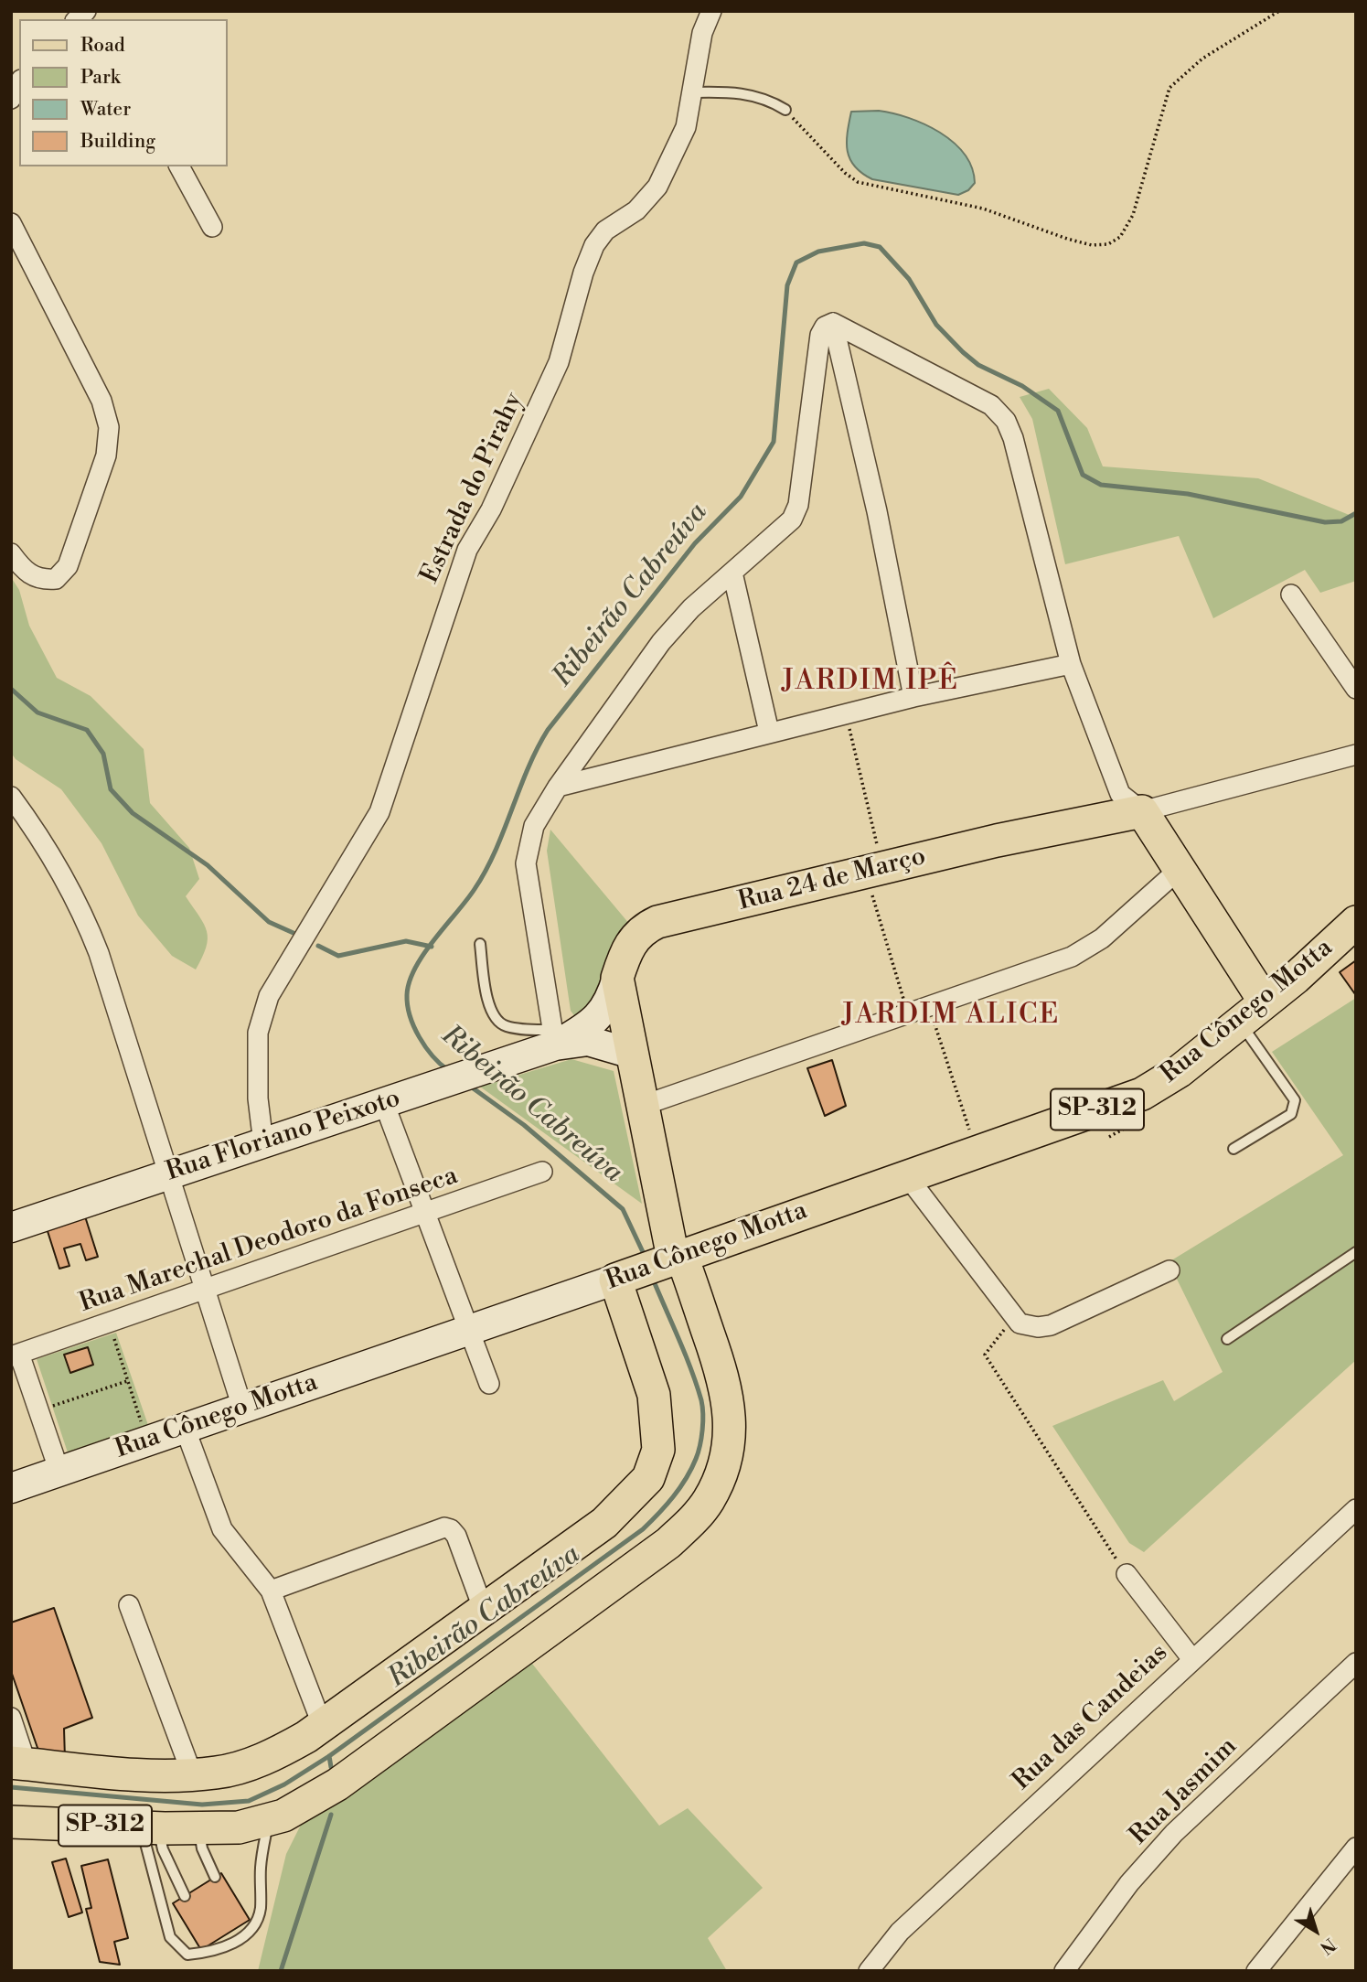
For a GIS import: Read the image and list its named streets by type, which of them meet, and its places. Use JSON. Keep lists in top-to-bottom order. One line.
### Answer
{"streets":{"main road":["Rua 24 de Março","Rua Cônego Motta","SP-312"],"street":["Estrada do Pirahy","Rua Floriano Peixoto","Rua Marechal Deodoro da Fonseca","Rua das Candeias","Rua Jasmim"]},"crossings":[["Estrada do Pirahy","Rua Floriano Peixoto"],["Rua 24 de Março","Rua Cônego Motta"],["Rua 24 de Março","SP-312"],["Rua Cônego Motta","SP-312"]],"districts":["JARDIM IPÊ","JARDIM ALICE"],"water":["Ribeirão Cabreúva"],"legend":["Road","Park","Water","Building"],"north":"bottom right"}
